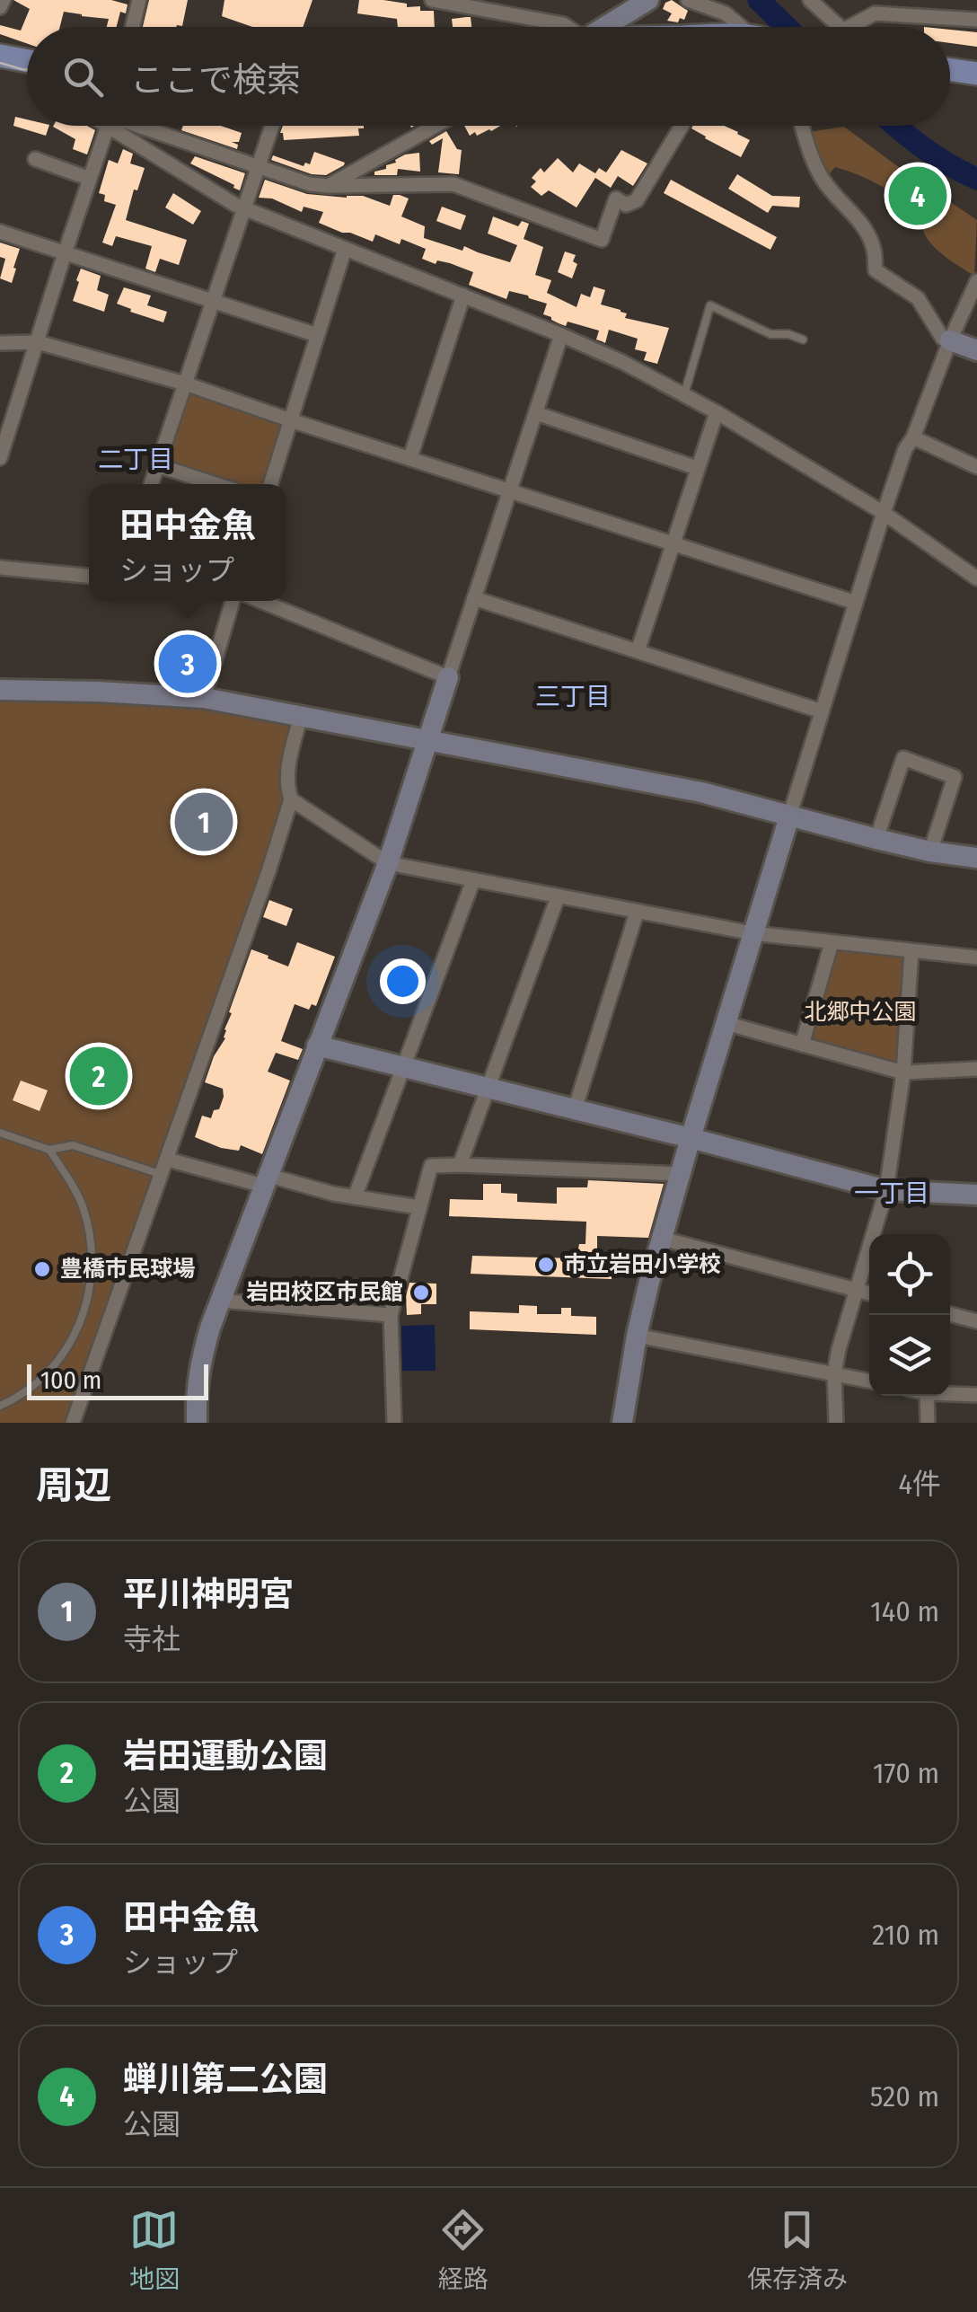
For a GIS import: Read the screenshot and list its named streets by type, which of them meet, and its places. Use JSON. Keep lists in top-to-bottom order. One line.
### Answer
{"districts":["二丁目","三丁目","一丁目"],"parks":["北郷中公園"],"places":["市立岩田小学校","豊橋市民球場","岩田校区市民館"],"scale_bar":"100 m","page":{"search":"ここで検索","pins":["4","3","1","2"],"popup":["田中金魚","ショップ"],"scale":"100 m","heading":["周辺","4件"],"list":[{"mark":"1","name":"平川神明宮","note":"寺社","value":"140 m"},{"mark":"2","name":"岩田運動公園","note":"公園","value":"170 m"},{"mark":"3","name":"田中金魚","note":"ショップ","value":"210 m"},{"mark":"4","name":"蝉川第二公園","note":"公園","value":"520 m"}],"nav":["地図","経路","保存済み"]}}
